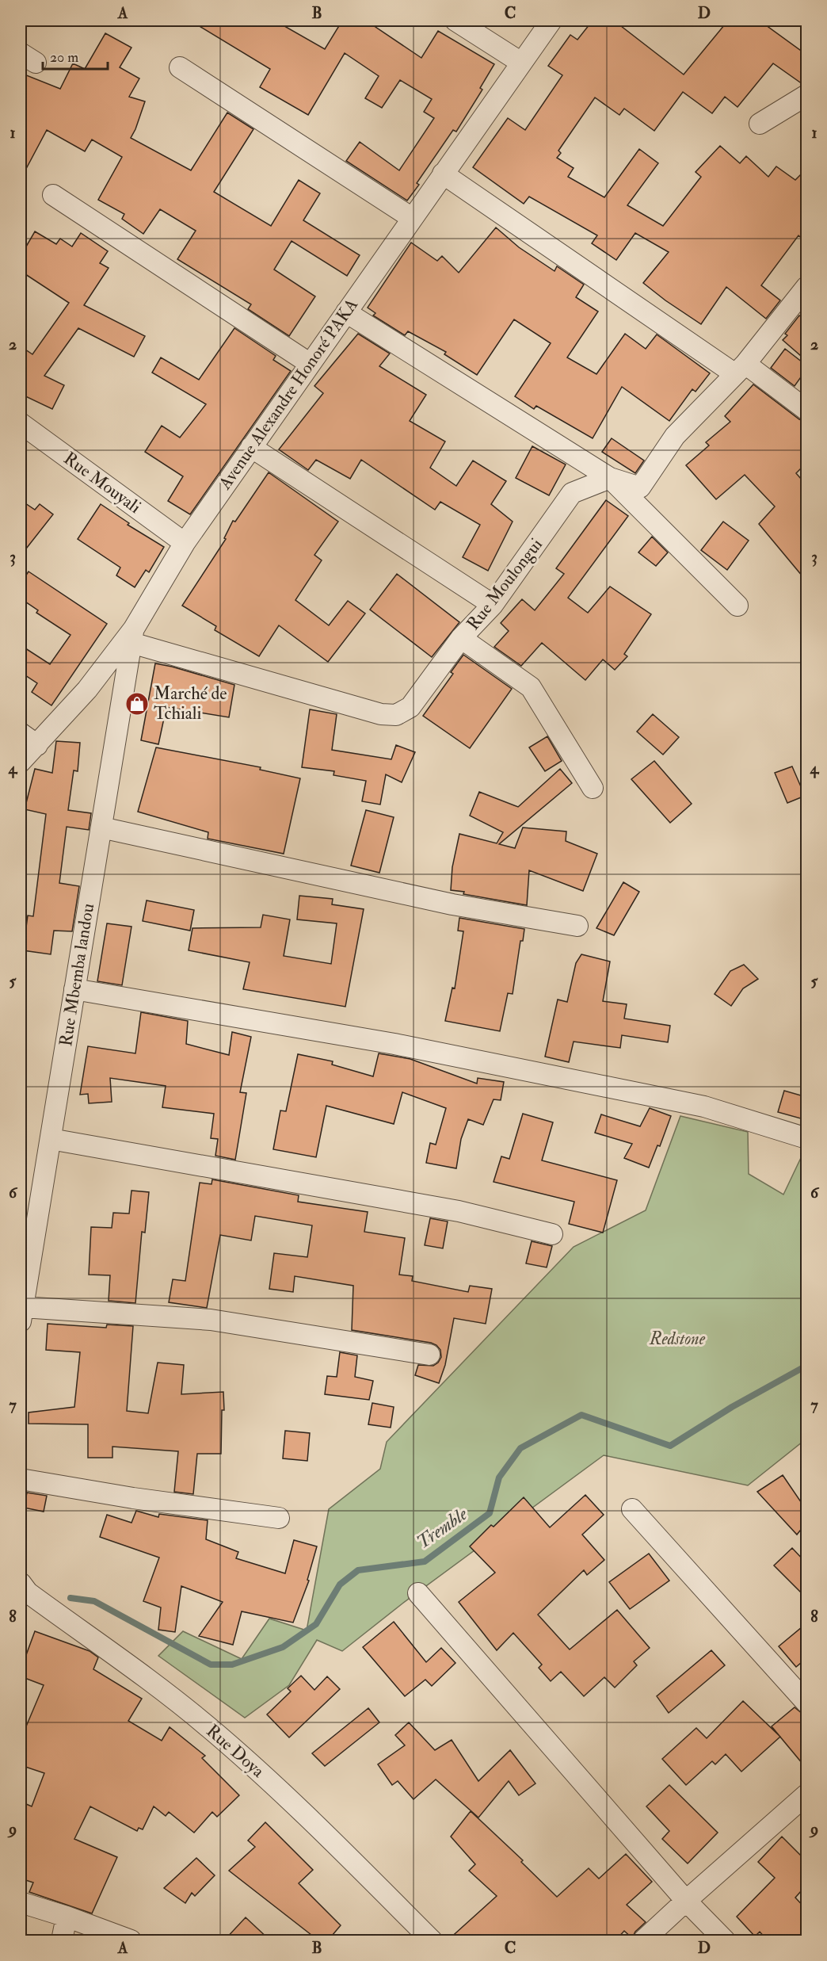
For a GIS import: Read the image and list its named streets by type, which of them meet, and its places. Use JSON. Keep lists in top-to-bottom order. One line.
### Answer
{"streets":{"street":["Avenue Alexandre Honoré PAKA","Rue Mouyali","Rue Moulongui","Rue Mbemba landou","Rue Doya"]},"crossings":[["Avenue Alexandre Honoré PAKA","Rue Mouyali"],["Avenue Alexandre Honoré PAKA","Rue Moulongui"],["Avenue Alexandre Honoré PAKA","Rue Mbemba landou"],["Rue Moulongui","Rue Mbemba landou"]],"water":["Tremble"],"parks":["Redstone"],"places":{"shop":["Marché de Tchiali"]},"scale_bar":"20 m","grid":{"columns":["A","B","C","D"],"rows":["1","2","3","4","5","6","7","8","9"]}}
